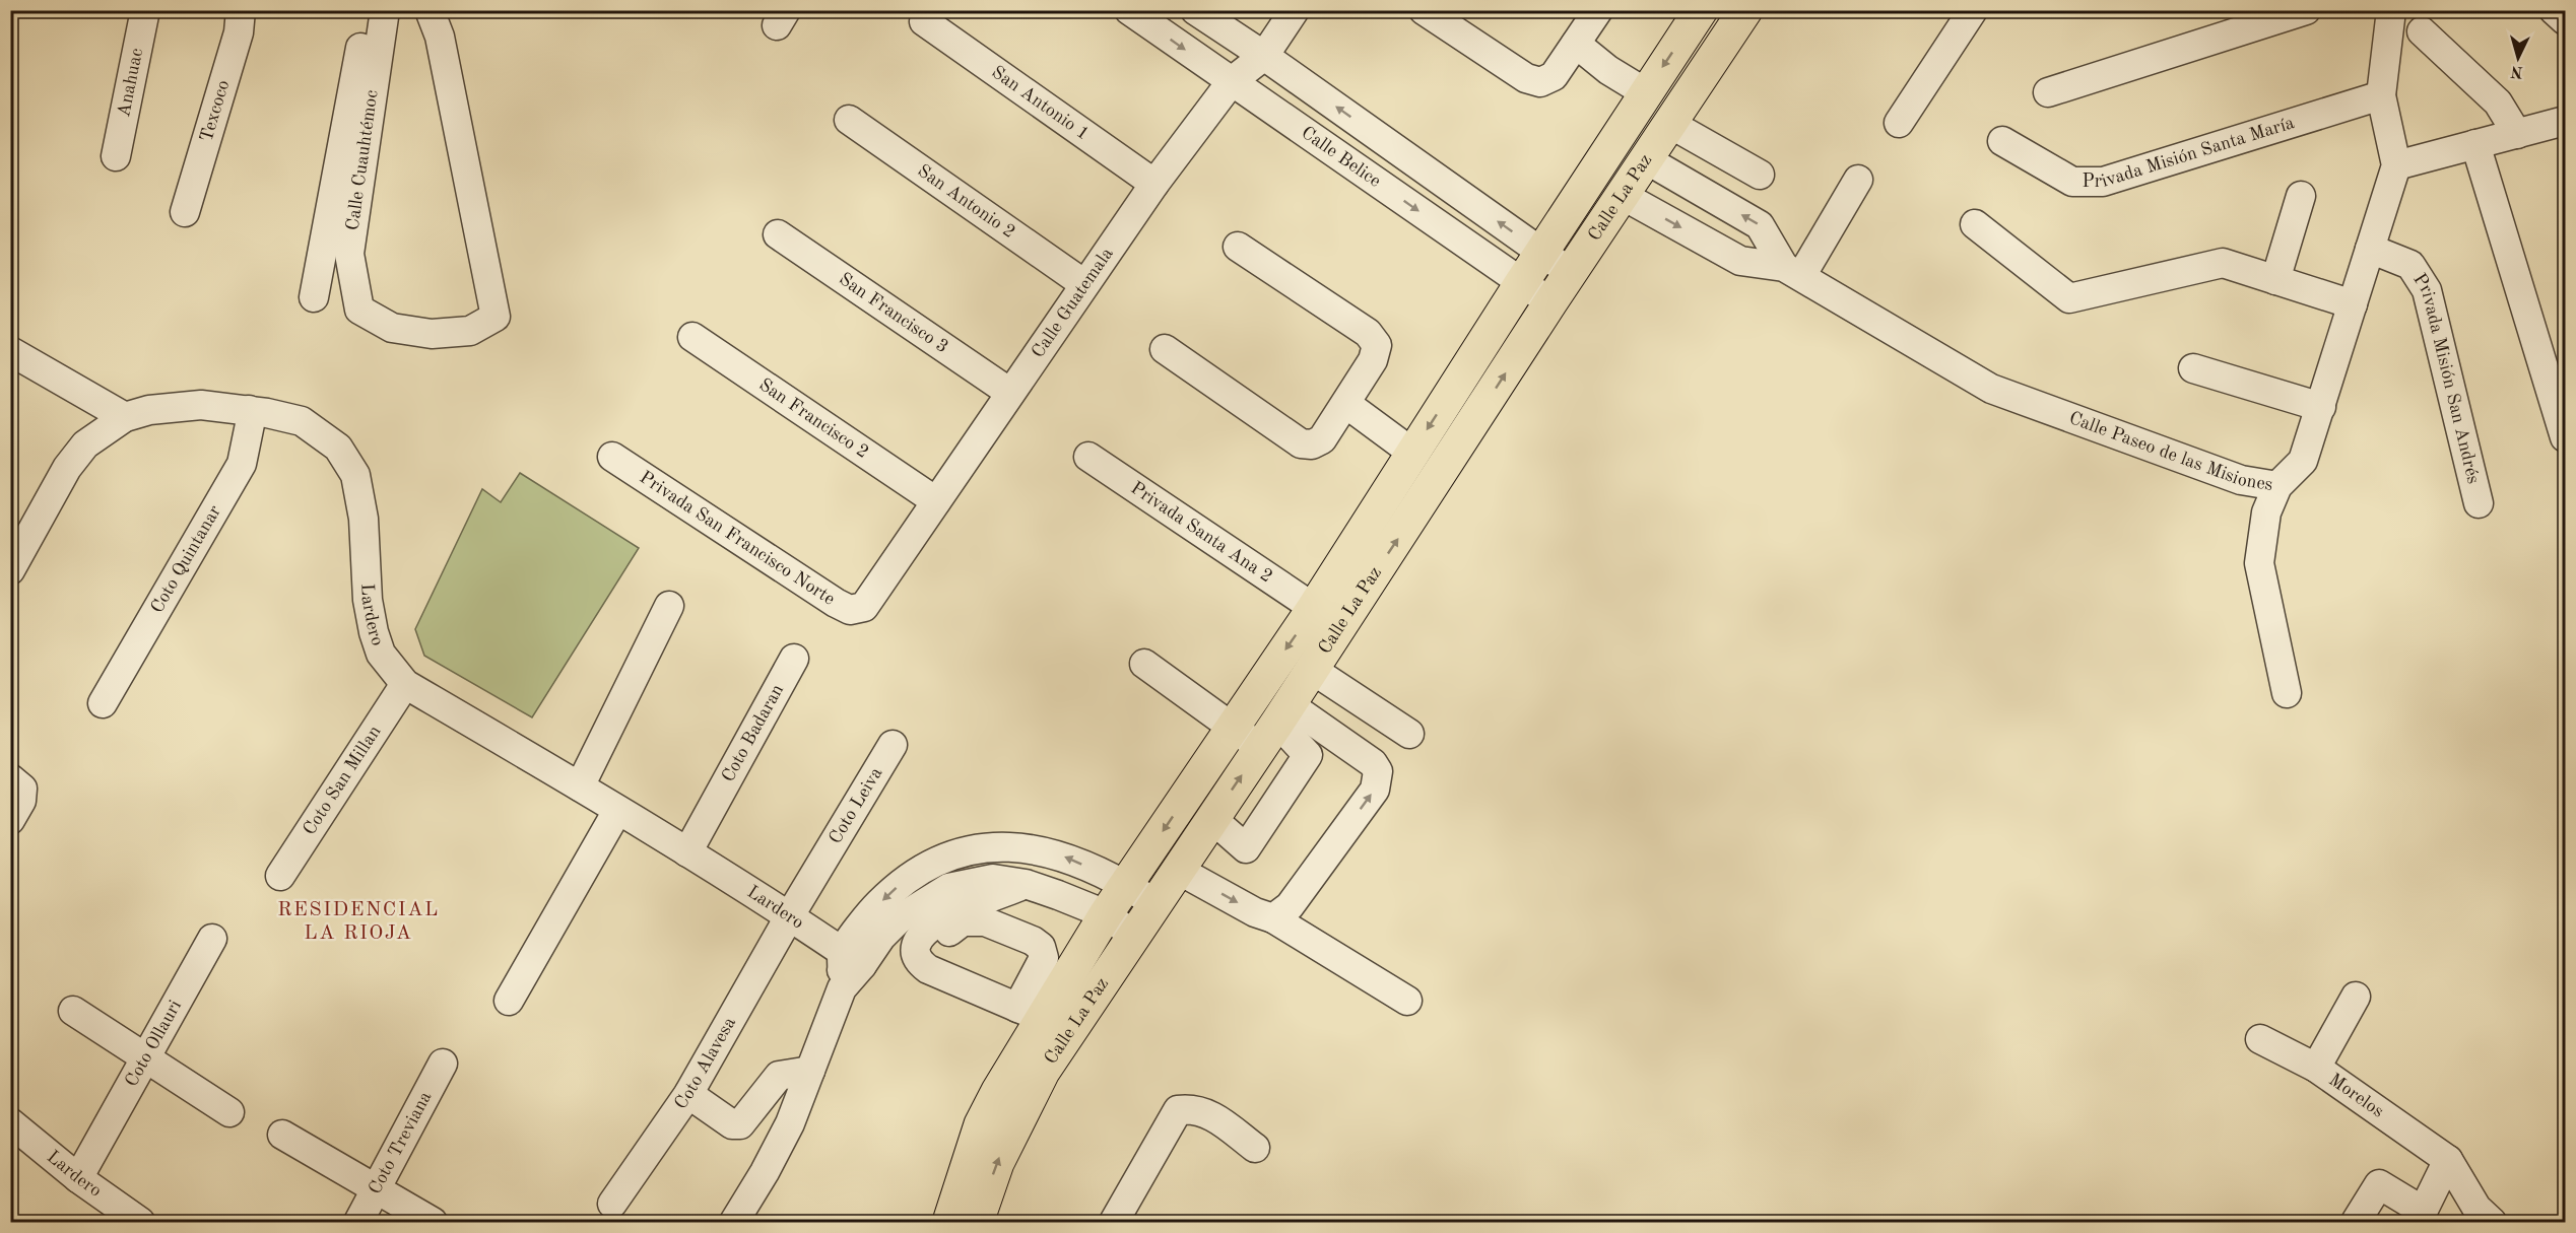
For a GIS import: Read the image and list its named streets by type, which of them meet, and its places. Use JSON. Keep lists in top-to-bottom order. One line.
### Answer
{"streets":{"main road":["Calle La Paz"],"street":["Anahuac","San Antonio 1","Texcoco","Privada Misión Santa María","Calle Belice","Calle Cuauhtémoc","San Antonio 2","Calle Guatemala","San Francisco 3","Privada Misión San Andrés","San Francisco 2","Calle Paseo de las Misiones","Privada Santa Ana 2","Privada San Francisco Norte","Coto Quintanar","Lardero","Coto Badaran","Coto San Millan","Coto Leiva","Coto Ollauri","Coto Alavesa","Morelos","Coto Treviana"]},"crossings":[["San Antonio 1","Calle Guatemala"],["Privada Misión Santa María","Calle Paseo de las Misiones"],["Calle Belice","Calle La Paz"],["Calle Belice","Calle Guatemala"],["Calle La Paz","Calle Paseo de las Misiones"],["Calle La Paz","Privada Santa Ana 2"],["San Antonio 2","Calle Guatemala"],["Calle Guatemala","San Francisco 3"],["Calle Guatemala","San Francisco 2"],["Calle Guatemala","Privada San Francisco Norte"],["Privada Misión San Andrés","Calle Paseo de las Misiones"],["Coto Quintanar","Lardero"],["Lardero","Coto Badaran"],["Lardero","Coto San Millan"],["Lardero","Coto Leiva"],["Lardero","Coto Ollauri"],["Lardero","Coto Alavesa"],["Coto Leiva","Coto Alavesa"]],"districts":["RESIDENCIAL LA RIOJA"],"north":"bottom"}
